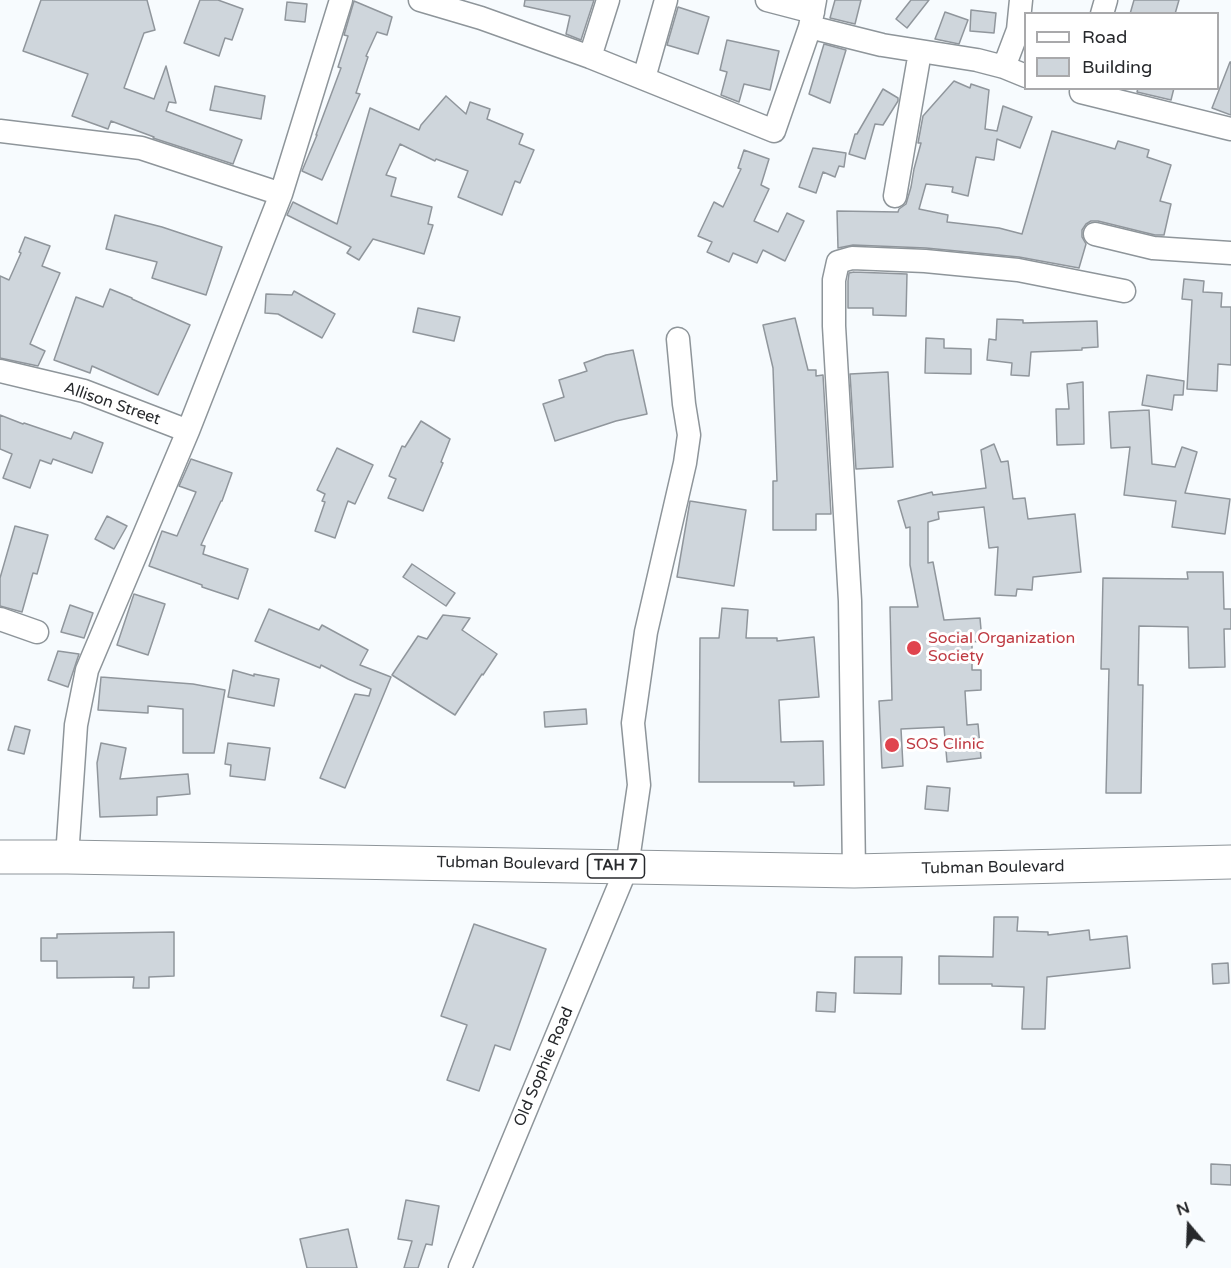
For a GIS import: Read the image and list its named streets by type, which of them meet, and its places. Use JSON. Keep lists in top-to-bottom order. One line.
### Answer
{"streets":{"highway":["Tubman Boulevard","TAH 7"],"street":["Allison Street","Old Sophie Road"]},"crossings":[["Tubman Boulevard","Old Sophie Road"]],"places":["Social Organization Society","SOS Clinic"],"legend":["Road","Building"],"north":"top"}
